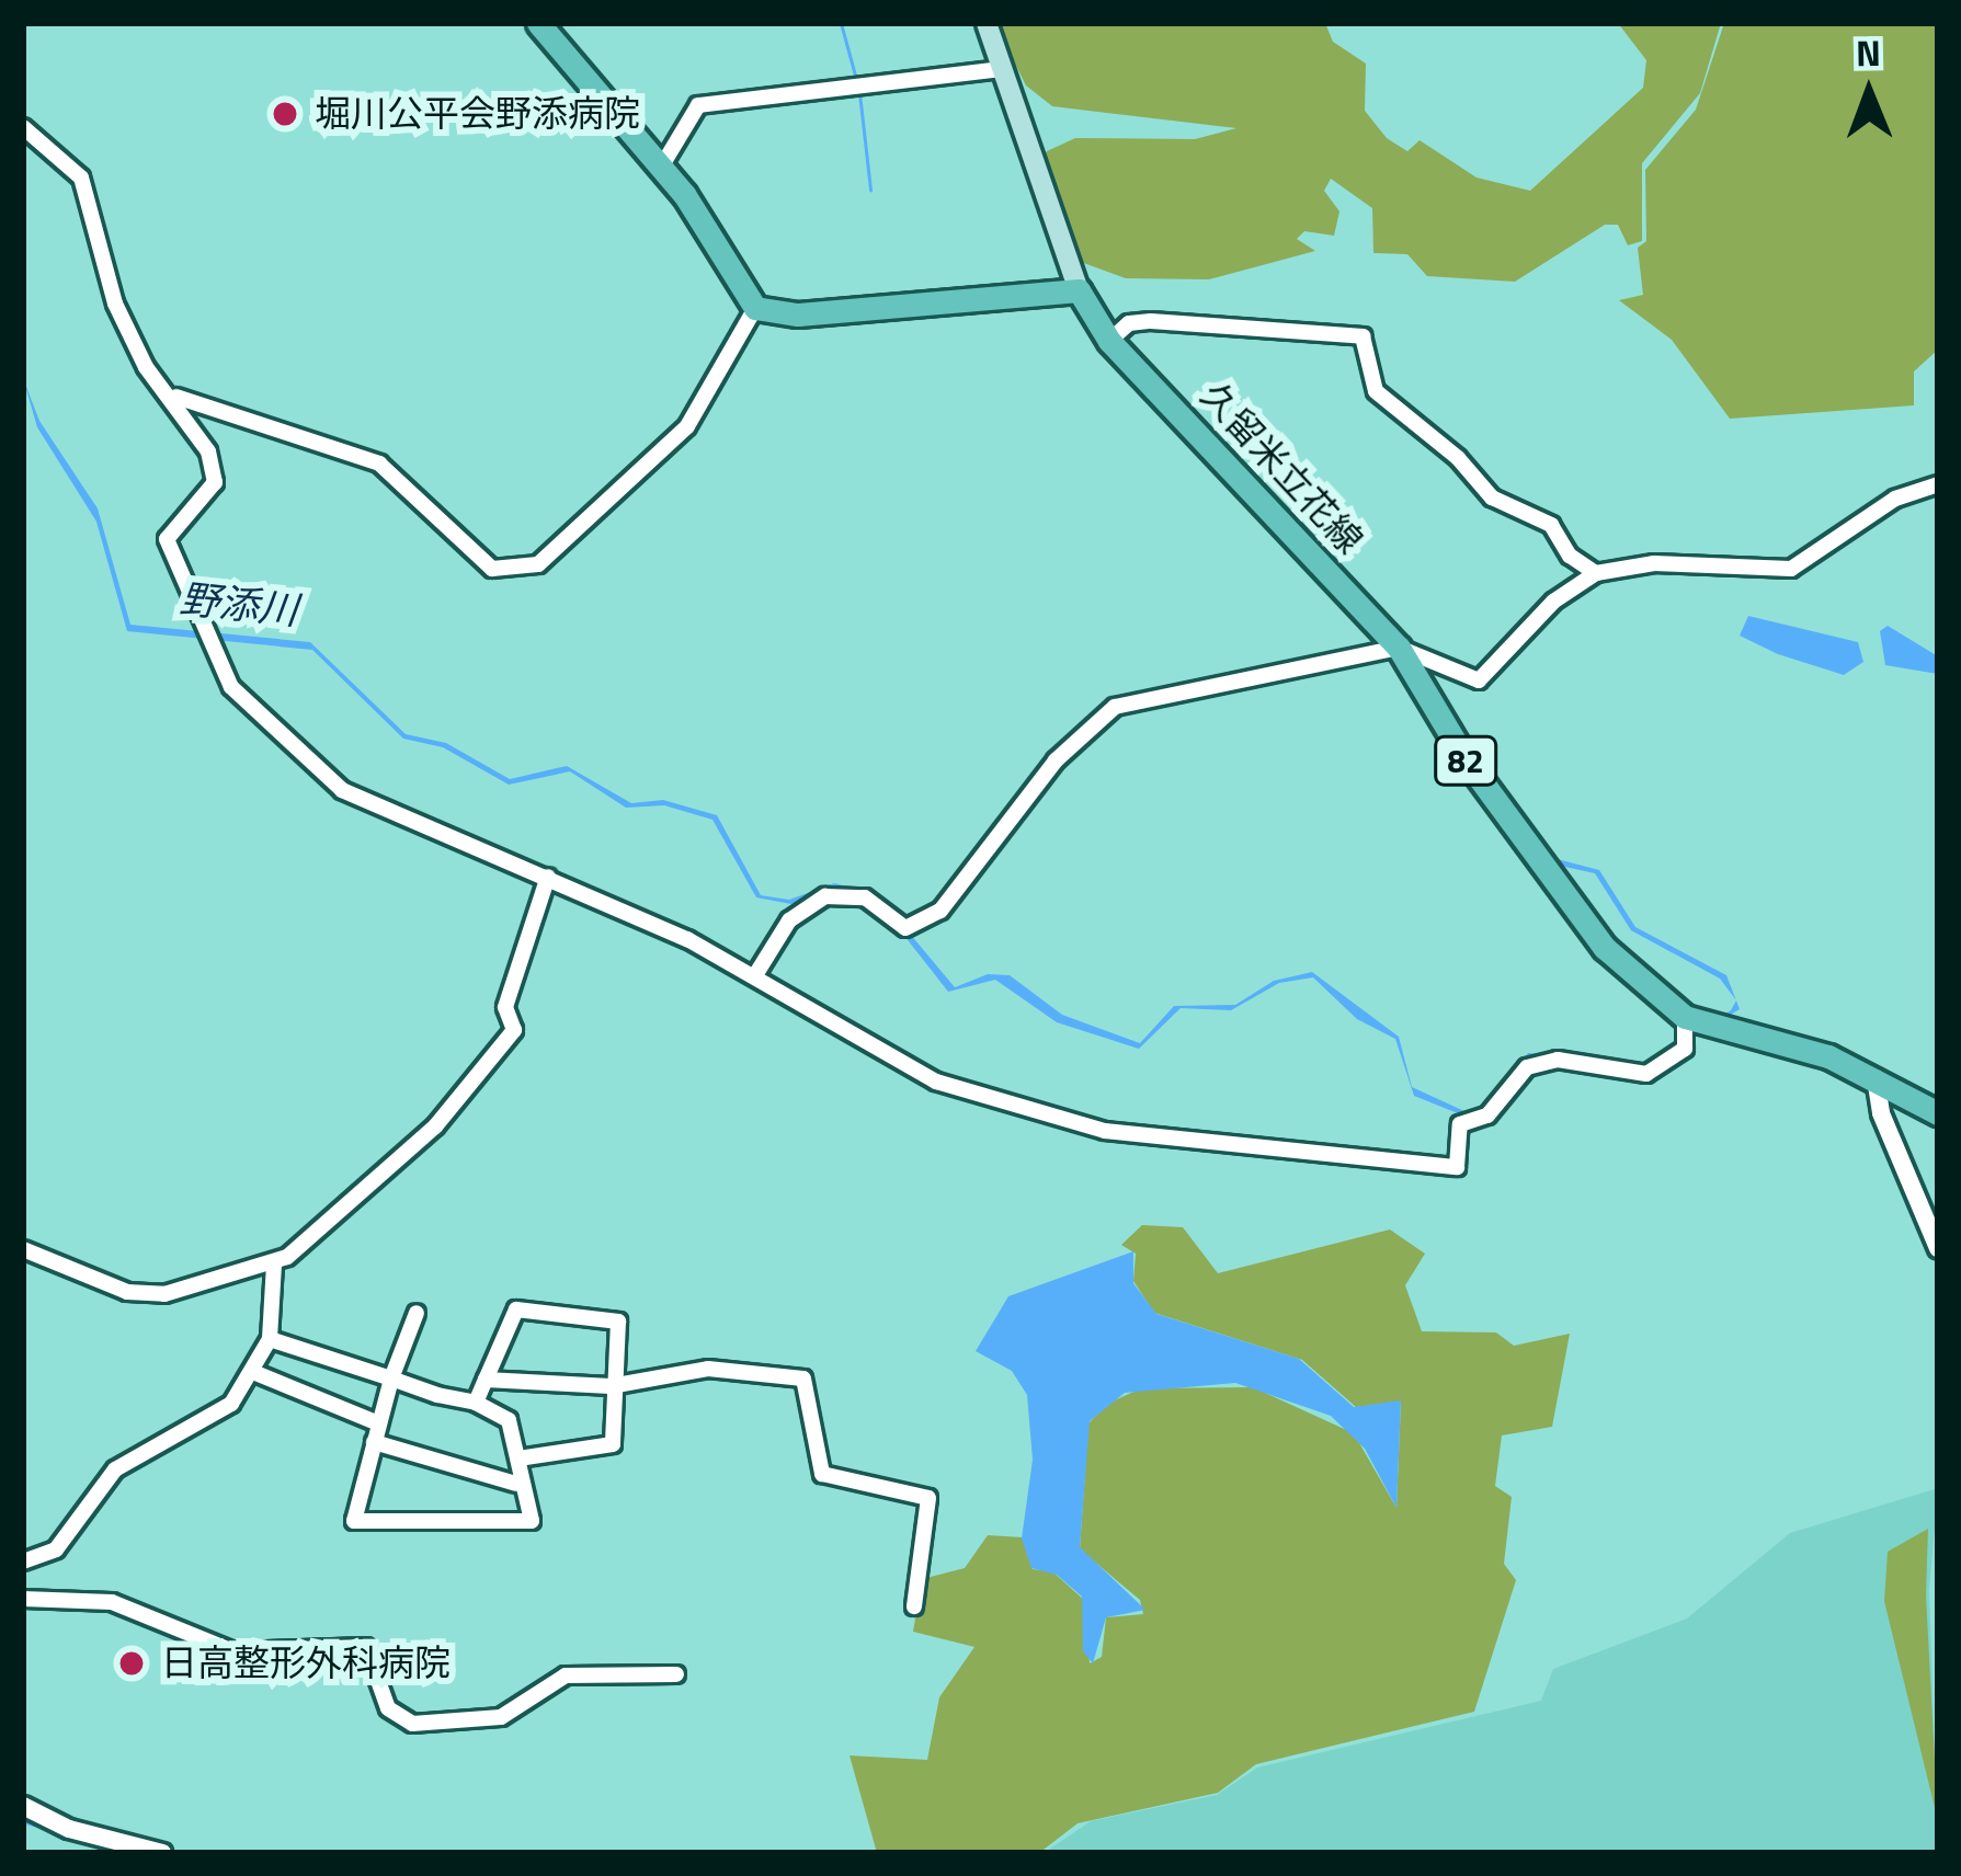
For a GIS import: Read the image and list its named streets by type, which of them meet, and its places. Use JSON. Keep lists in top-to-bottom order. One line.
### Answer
{"streets":{"main road":["久留米立花線","82"]},"water":["野添川"],"places":["堀川公平会野添病院","日高整形外科病院"],"north":"top"}
